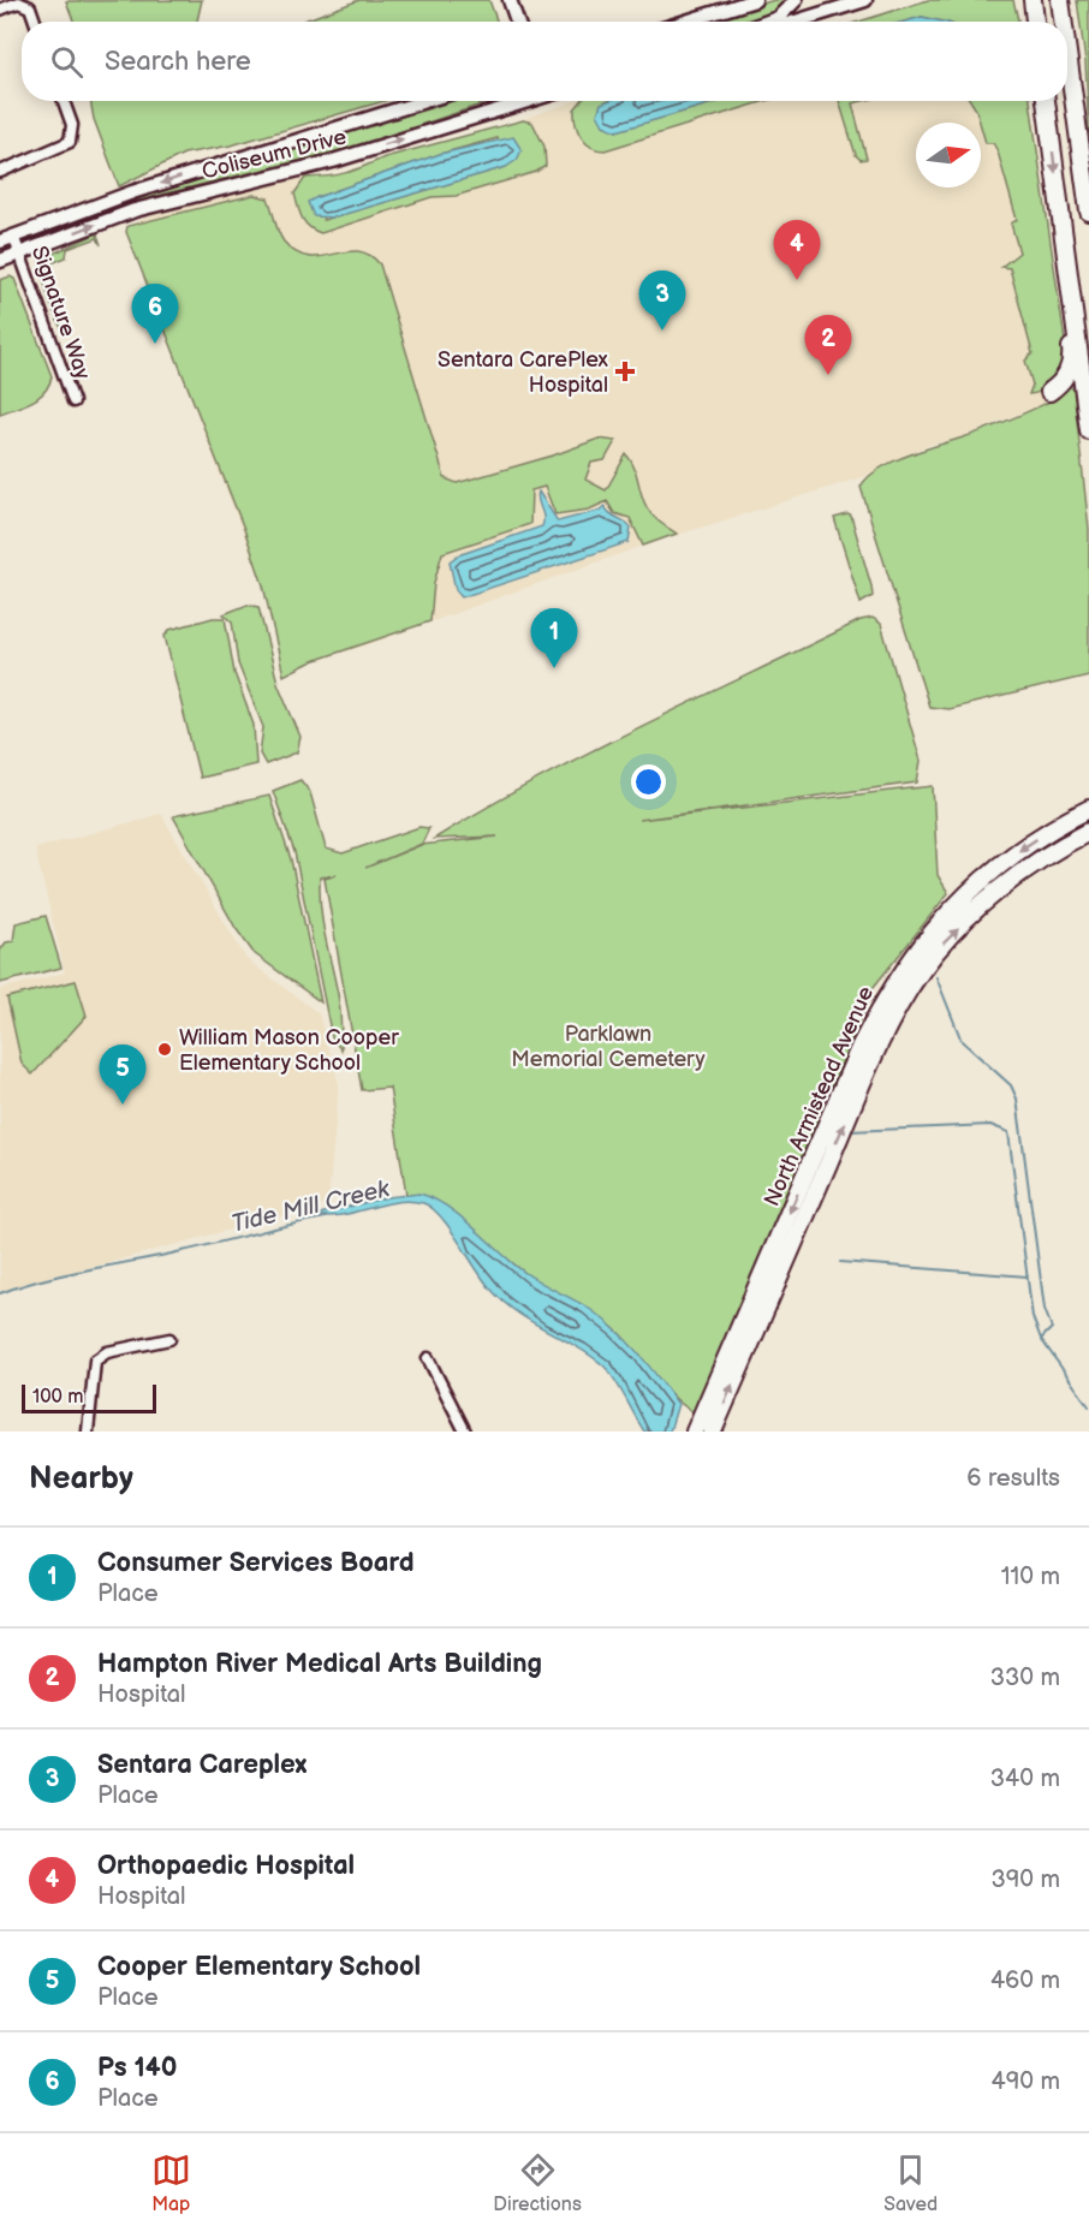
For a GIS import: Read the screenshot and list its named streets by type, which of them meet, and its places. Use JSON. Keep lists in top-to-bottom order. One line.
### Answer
{"streets":{"main road":["North Armistead Avenue"],"street":["Coliseum Drive","Signature Way"]},"crossings":[["Coliseum Drive","Signature Way"]],"water":["Tide Mill Creek"],"parks":["Parklawn Memorial Cemetery"],"places":{"health":["Sentara CarePlex Hospital"],"other":["William Mason Cooper Elementary School"]},"scale_bar":"100 m","north":"right","page":{"search":"Search here","pins":["4","3","6","2","1","5"],"scale":"100 m","heading":["Nearby","6 results"],"list":[{"mark":"1","name":"Consumer Services Board","note":"Place","value":"110 m"},{"mark":"2","name":"Hampton River Medical Arts Building","note":"Hospital","value":"330 m"},{"mark":"3","name":"Sentara Careplex","note":"Place","value":"340 m"},{"mark":"4","name":"Orthopaedic Hospital","note":"Hospital","value":"390 m"},{"mark":"5","name":"Cooper Elementary School","note":"Place","value":"460 m"},{"mark":"6","name":"Ps 140","note":"Place","value":"490 m"}],"nav":["Map","Directions","Saved"]}}
